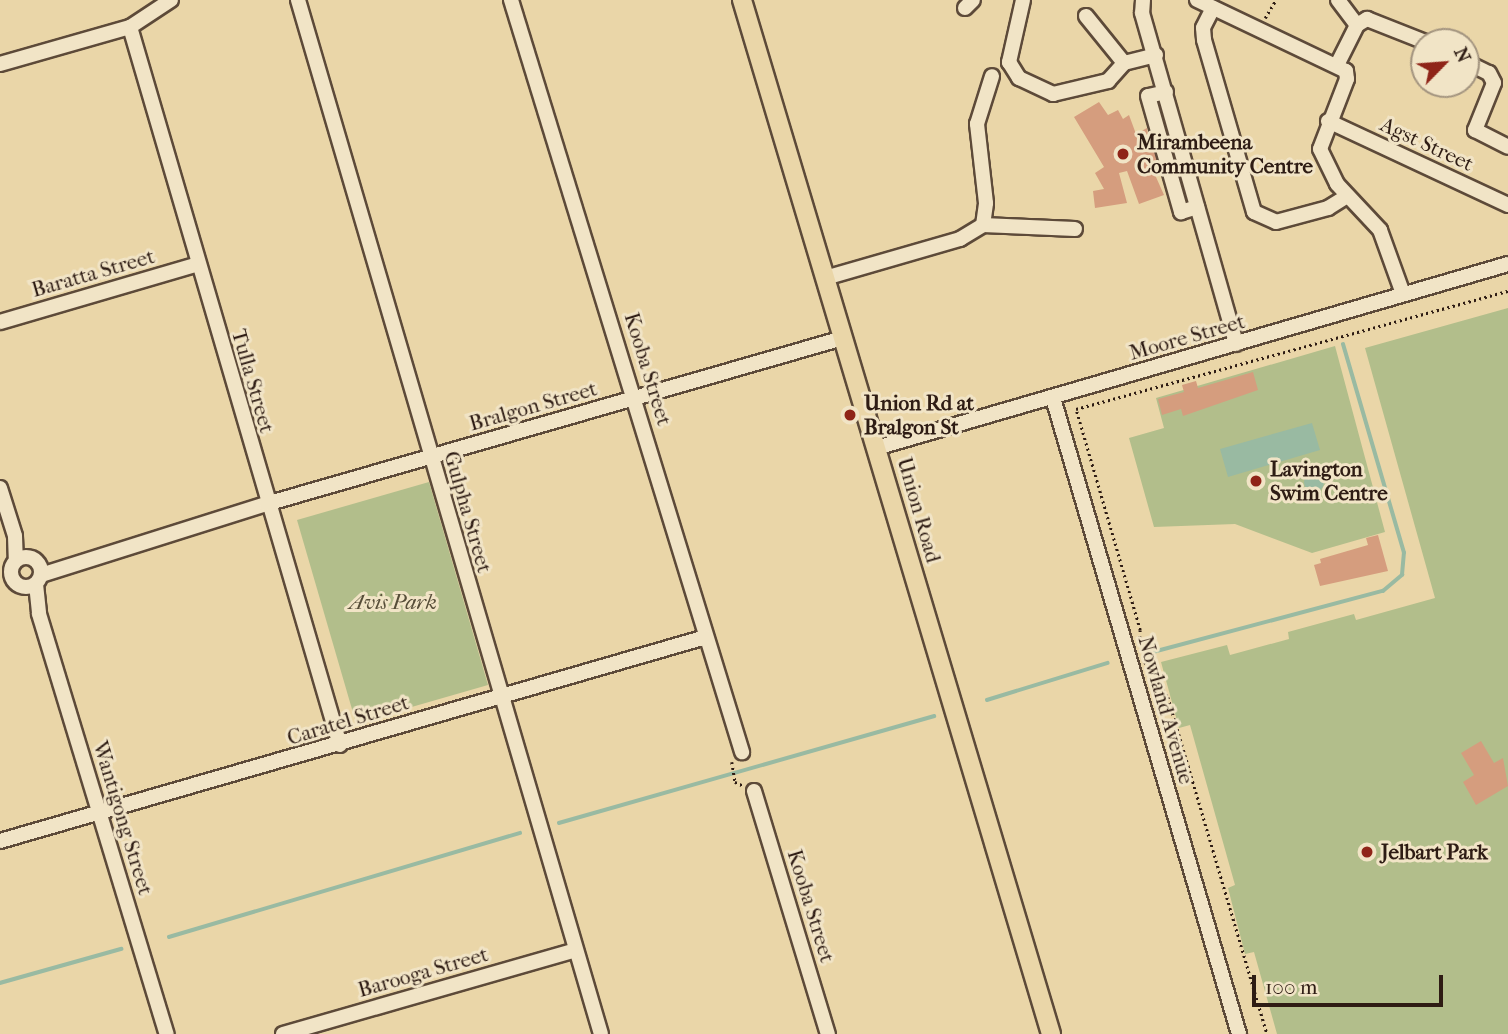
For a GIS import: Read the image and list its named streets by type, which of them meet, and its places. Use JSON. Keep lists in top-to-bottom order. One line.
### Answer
{"streets":{"main road":["Union Road"],"street":["Agst Street","Baratta Street","Moore Street","Kooba Street","Tulla Street","Bralgon Street","Gulpha Street","Nowland Avenue","Caratel Street","Wantigong Street","Barooga Street"]},"crossings":[["Baratta Street","Tulla Street"],["Moore Street","Union Road"],["Moore Street","Nowland Avenue"],["Kooba Street","Bralgon Street"],["Kooba Street","Caratel Street"],["Tulla Street","Bralgon Street"],["Tulla Street","Caratel Street"],["Bralgon Street","Union Road"],["Bralgon Street","Gulpha Street"],["Bralgon Street","Wantigong Street"],["Gulpha Street","Caratel Street"],["Gulpha Street","Barooga Street"],["Caratel Street","Wantigong Street"]],"parks":["Avis Park"],"places":["Mirambeena Community Centre","Union Rd at Bralgon St","Lavington Swim Centre","Jelbart Park"],"scale_bar":"100 m","north":"top right"}
